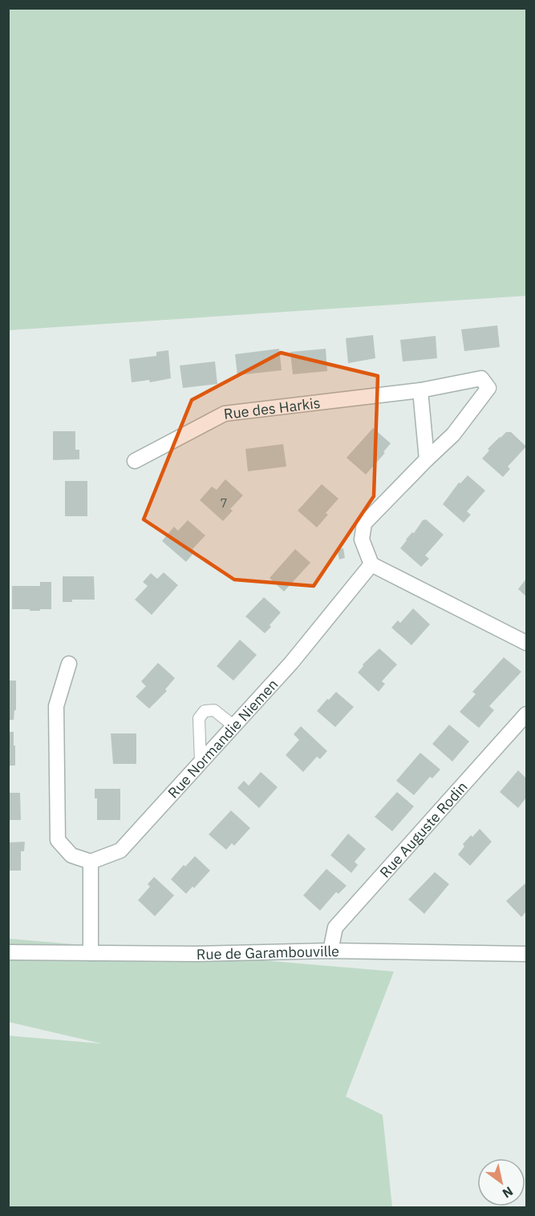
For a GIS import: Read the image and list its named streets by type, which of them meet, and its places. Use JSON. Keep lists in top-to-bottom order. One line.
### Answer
{"streets":{"street":["Rue des Harkis","Rue Normandie Niemen","Rue Auguste Rodin","Rue de Garambouville"]},"crossings":[["Rue des Harkis","Rue Normandie Niemen"],["Rue Auguste Rodin","Rue de Garambouville"]],"house_numbers":["7"],"north":"bottom right"}
